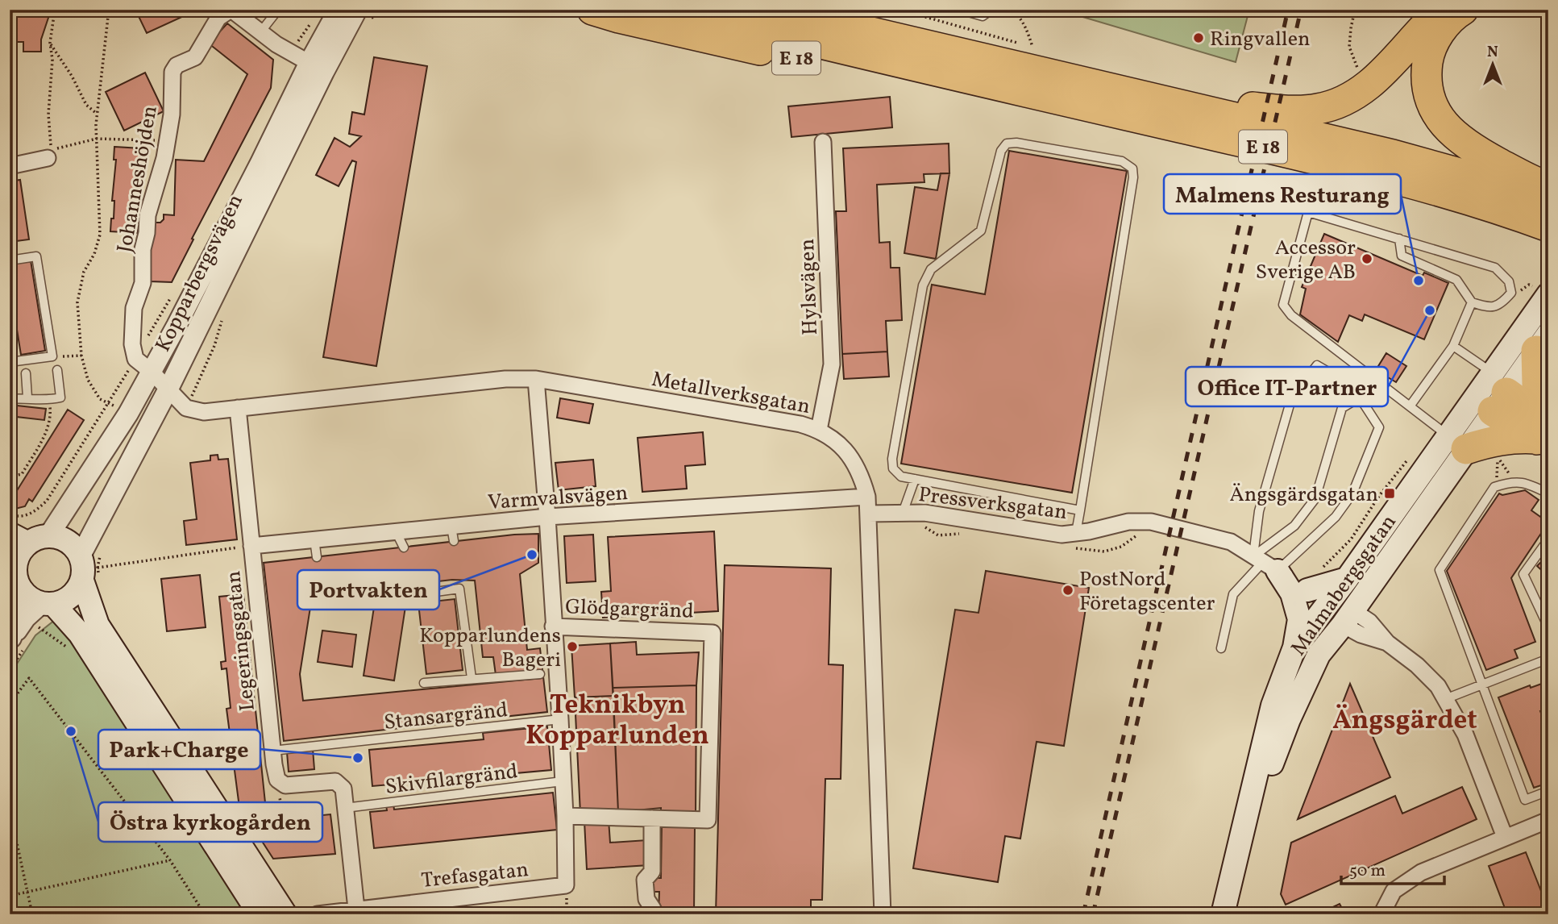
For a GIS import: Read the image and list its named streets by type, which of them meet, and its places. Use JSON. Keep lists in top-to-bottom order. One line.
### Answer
{"streets":{"highway":["E 18"],"main road":["Malmabergsgatan"],"street":["Johanneshöjden","Kopparbergsvägen","Hylsvägen","Metallverksgatan","Varmvalsvägen","Pressverksgatan","Glödgargränd","Legeringsgatan","Trefasgatan"],"lane":["Stansargränd","Skivfilargränd"]},"crossings":[["Kopparbergsvägen","Metallverksgatan"],["Hylsvägen","Metallverksgatan"],["Metallverksgatan","Varmvalsvägen"],["Metallverksgatan","Pressverksgatan"],["Metallverksgatan","Legeringsgatan"],["Varmvalsvägen","Legeringsgatan"],["Pressverksgatan","Malmabergsgatan"],["Glödgargränd","Trefasgatan"],["Legeringsgatan","Stansargränd"]],"districts":["Teknikbyn Kopparlunden","Ängsgärdet"],"places":{"other":["Ringvallen","Accessor Sverige AB","Malmens Resturang","Office IT-Partner","Portvakten","PostNord Företagscenter","Kopparlundens Bageri","Östra kyrkogården","Park+Charge"],"transit":["Ängsgärdsgatan"]},"scale_bar":"50 m","north":"top"}
